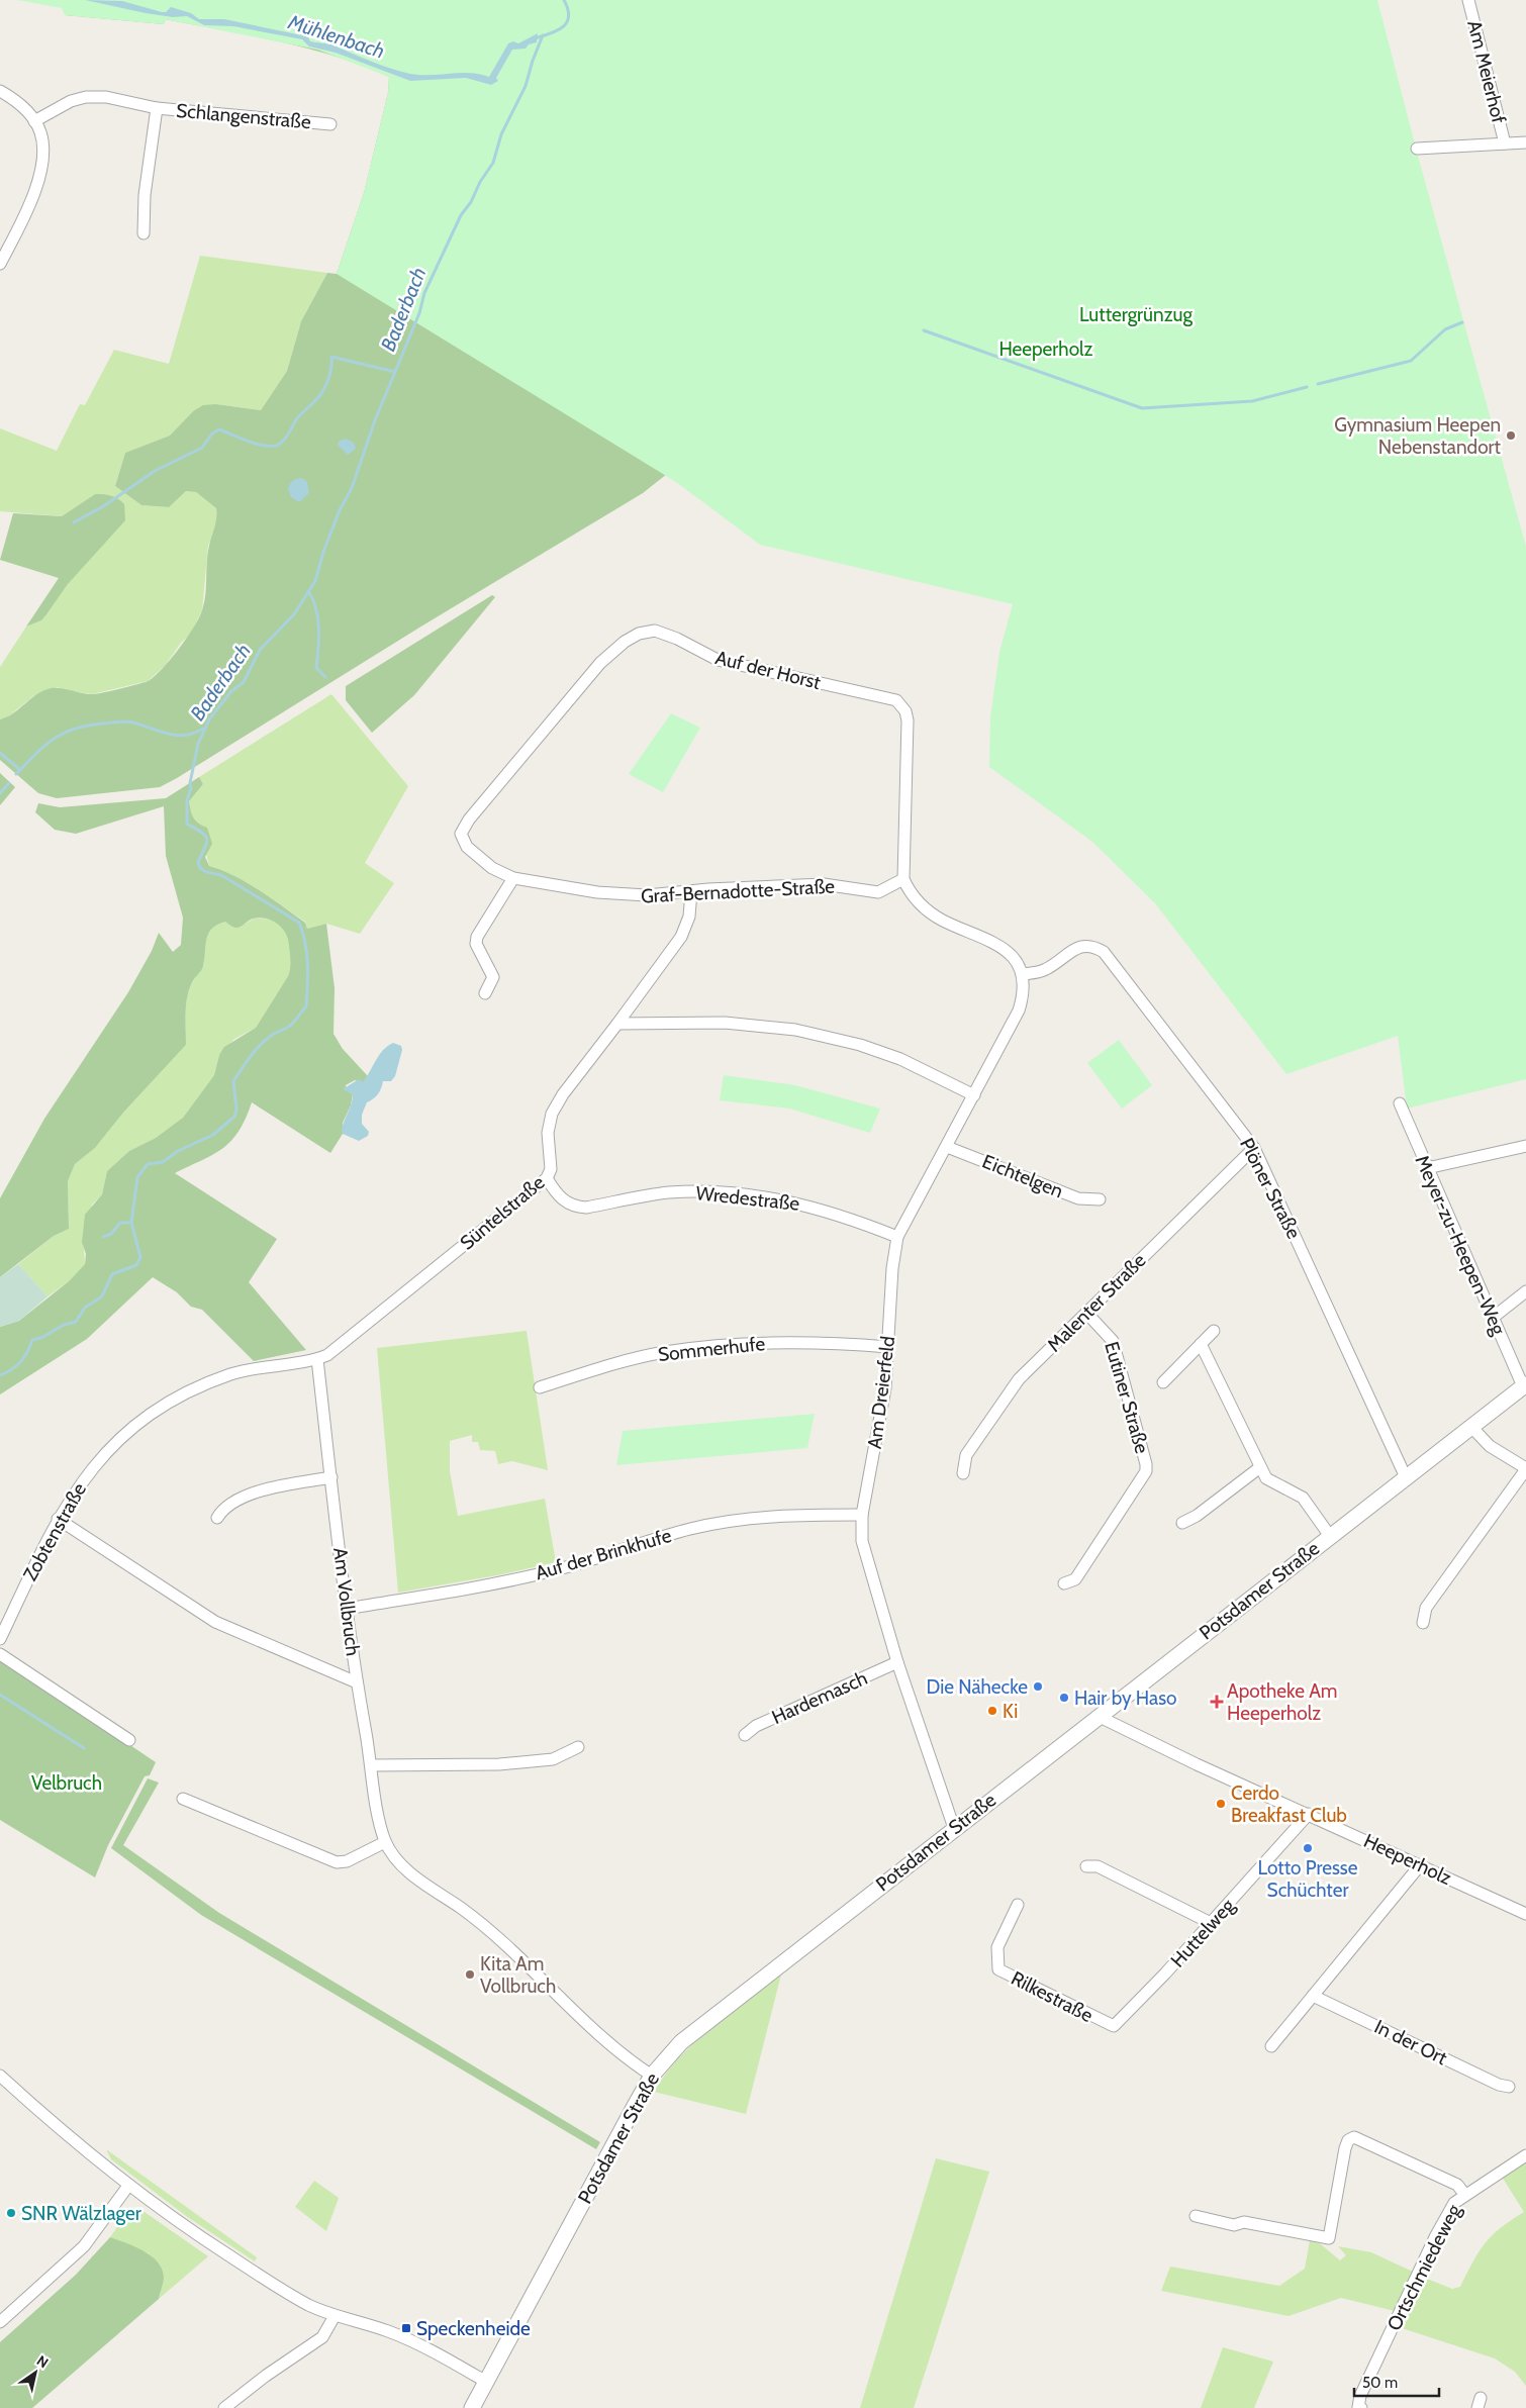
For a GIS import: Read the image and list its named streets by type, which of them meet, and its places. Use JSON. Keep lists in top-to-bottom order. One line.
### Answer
{"streets":{"street":["Am Meierhof","Schlangenstraße","Auf der Horst","Graf-Bernadotte-Straße","Eichtelgen","Plöner Straße","Wredestraße","Süntelstraße","Meyer-zu-Heepen-Weg","Malenter Straße","Sommerhufe","Am Dreierfeld","Eutiner Straße","Zobtenstraße","Auf der Brinkhufe","Potsdamer Straße","Am Vollbruch","Hardemasch","Heeperholz","Huttelweg","Rilkestraße","In der Ort","Ortschmiedeweg"]},"crossings":[["Auf der Horst","Graf-Bernadotte-Straße"],["Graf-Bernadotte-Straße","Süntelstraße"],["Eichtelgen","Am Dreierfeld"],["Plöner Straße","Malenter Straße"],["Plöner Straße","Am Dreierfeld"],["Plöner Straße","Potsdamer Straße"],["Wredestraße","Süntelstraße"],["Wredestraße","Am Dreierfeld"],["Süntelstraße","Zobtenstraße"],["Süntelstraße","Am Vollbruch"],["Meyer-zu-Heepen-Weg","Potsdamer Straße"],["Malenter Straße","Eutiner Straße"],["Sommerhufe","Am Dreierfeld"],["Am Dreierfeld","Auf der Brinkhufe"],["Am Dreierfeld","Potsdamer Straße"],["Am Dreierfeld","Hardemasch"],["Zobtenstraße","Am Vollbruch"],["Auf der Brinkhufe","Am Vollbruch"],["Potsdamer Straße","Am Vollbruch"],["Potsdamer Straße","Heeperholz"],["Heeperholz","Huttelweg"],["Huttelweg","Rilkestraße"]],"water":["Mühlenbach","Baderbach"],"parks":["Luttergrünzug","Heeperholz","Velbruch"],"places":{"other":["Gymnasium Heepen Nebenstandort","Die Nähecke","Hair by Haso","Ki","Cerdo Breakfast Club","Lotto Presse Schüchter","Kita Am Vollbruch","SNR Wälzlager"],"health":["Apotheke Am Heeperholz"],"transit":["Speckenheide"]},"scale_bar":"50 m","north":"top right"}
